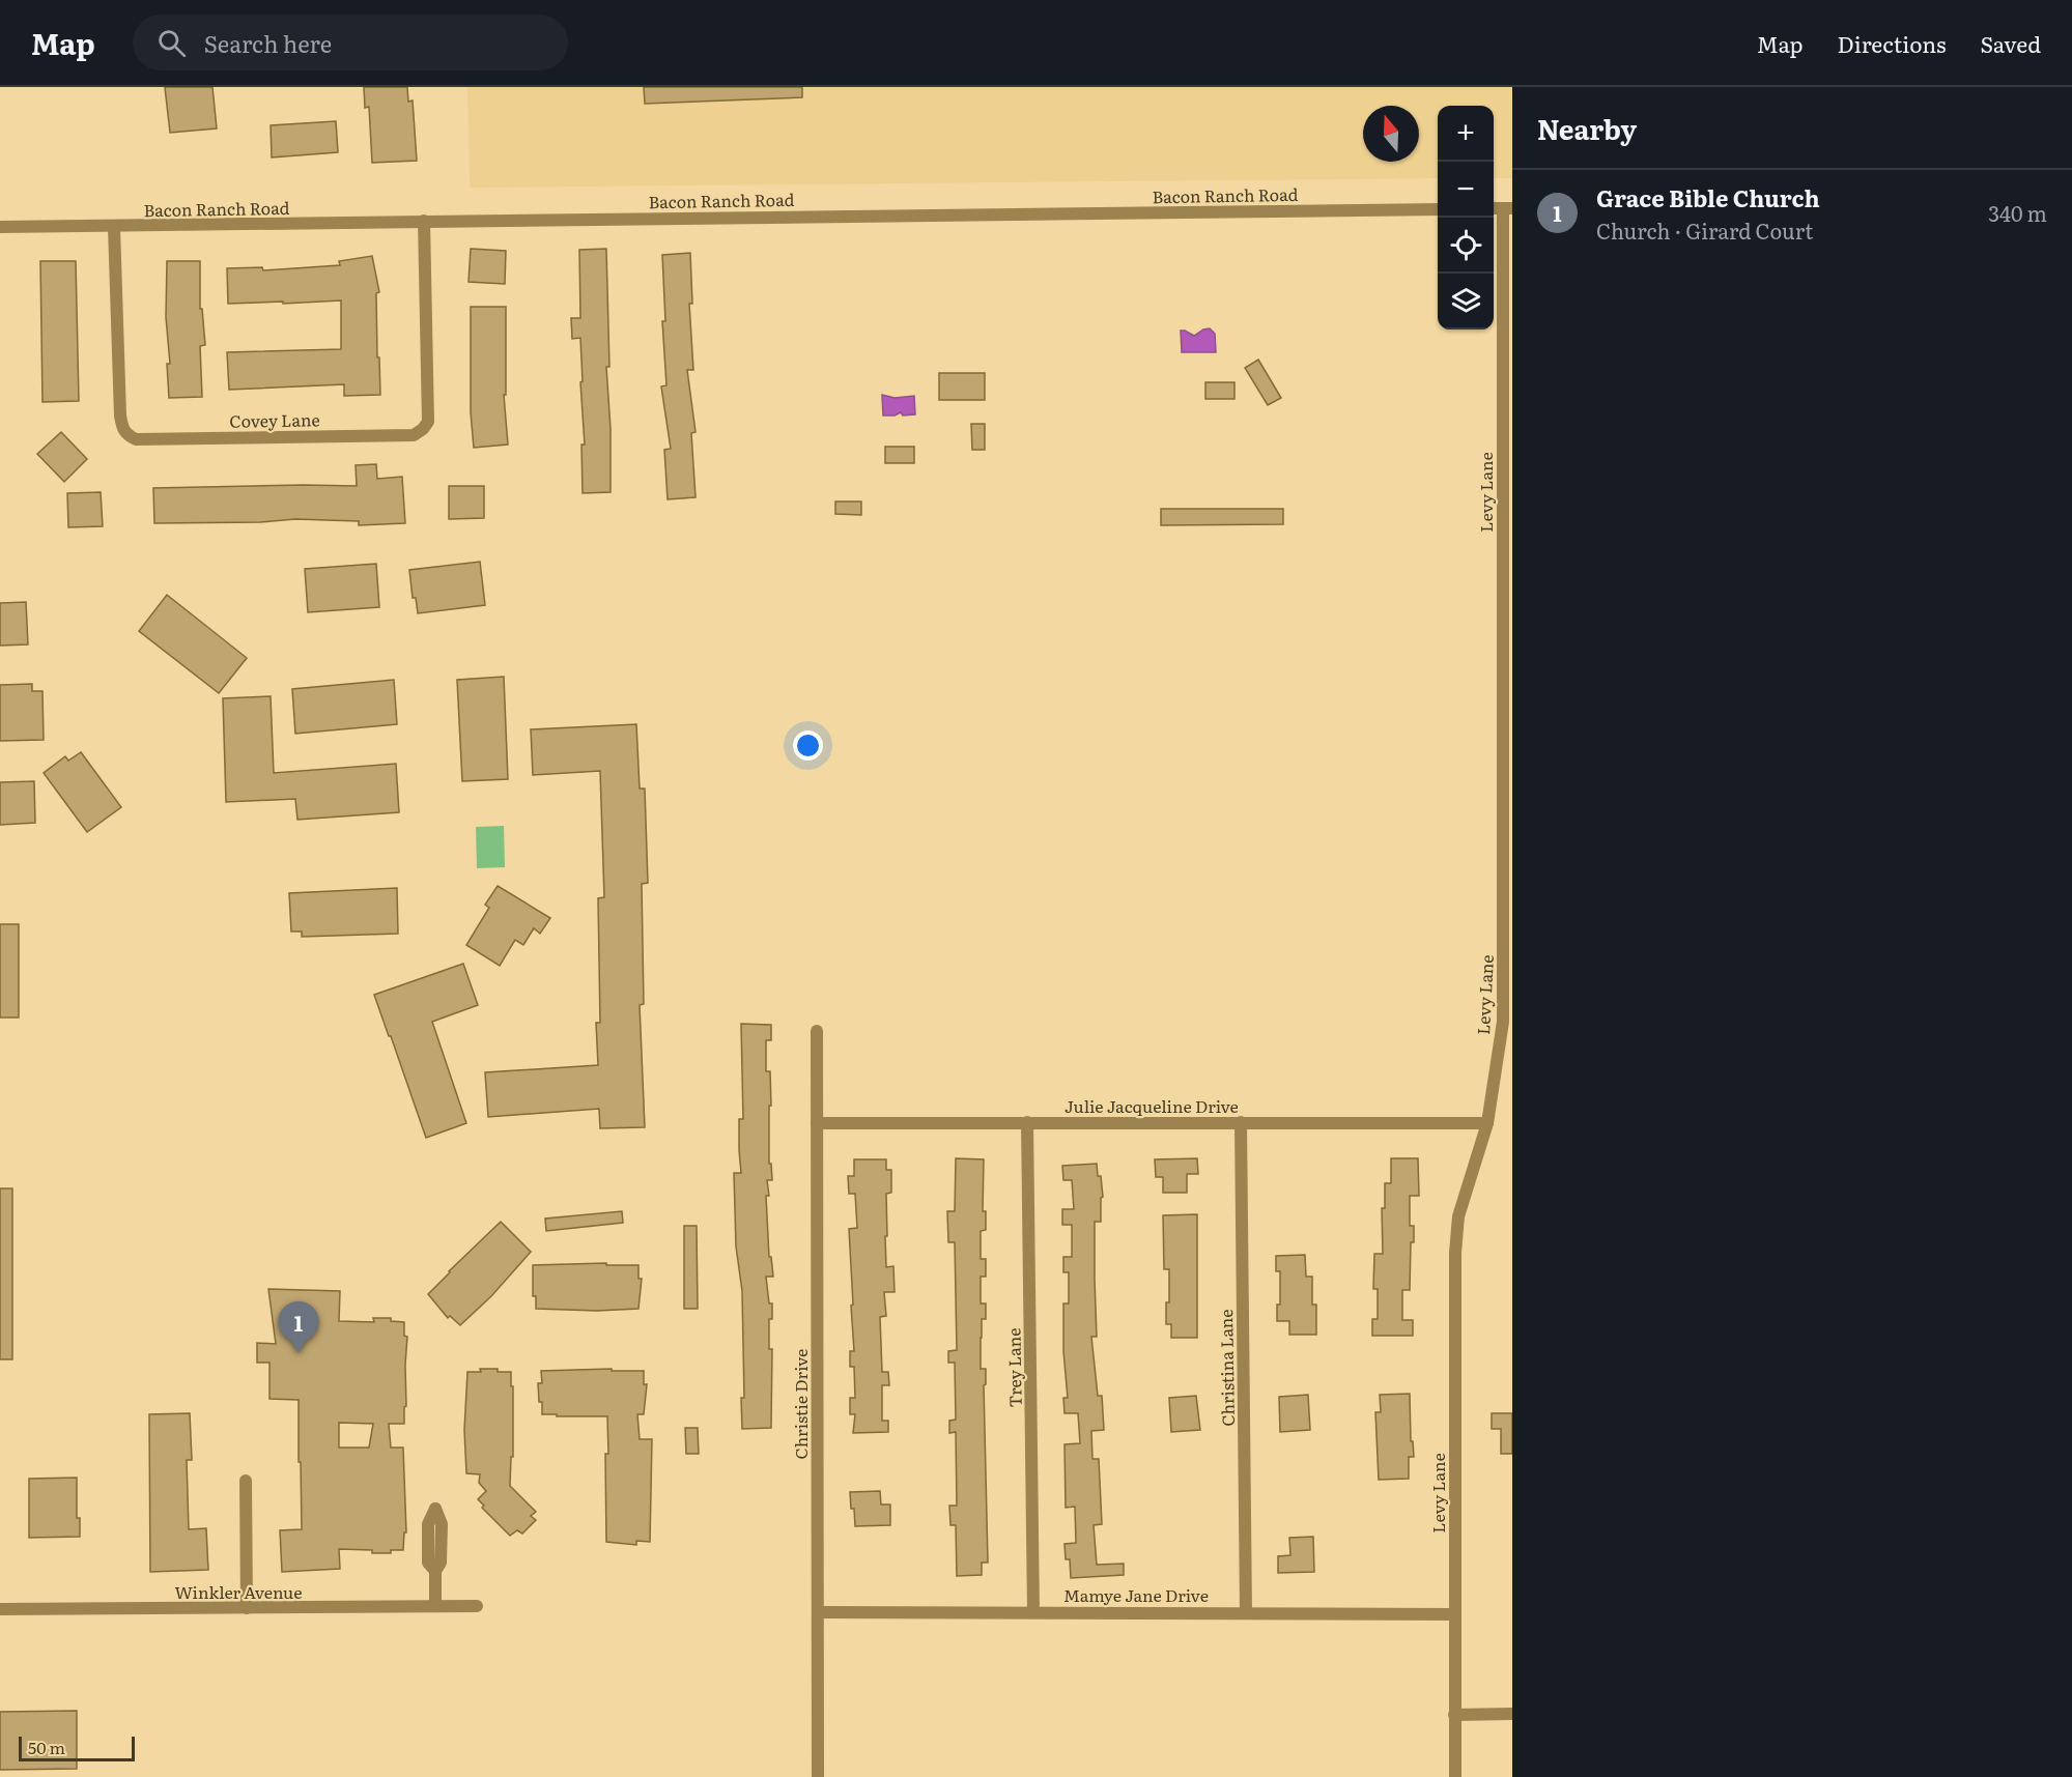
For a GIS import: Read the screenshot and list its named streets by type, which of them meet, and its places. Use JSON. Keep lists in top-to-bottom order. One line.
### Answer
{"streets":{"street":["Bacon Ranch Road","Covey Lane","Levy Lane","Julie Jacqueline Drive","Trey Lane","Christina Lane","Christie Drive","Winkler Avenue","Mamye Jane Drive"]},"crossings":[["Bacon Ranch Road","Covey Lane"],["Levy Lane","Julie Jacqueline Drive"],["Levy Lane","Mamye Jane Drive"],["Julie Jacqueline Drive","Trey Lane"],["Julie Jacqueline Drive","Christina Lane"],["Julie Jacqueline Drive","Christie Drive"],["Trey Lane","Mamye Jane Drive"],["Christina Lane","Mamye Jane Drive"],["Christie Drive","Mamye Jane Drive"]],"scale_bar":"50 m","north":"top","page":{"header":"Map","search":"Search here","nav":["Map","Directions","Saved"],"heading":"Nearby","map_buttons":["+","−"],"list":[{"mark":"1","name":"Grace Bible Church","note":"Church · Girard Court","value":"340 m"}],"pins":"1","scale":"50 m"}}
